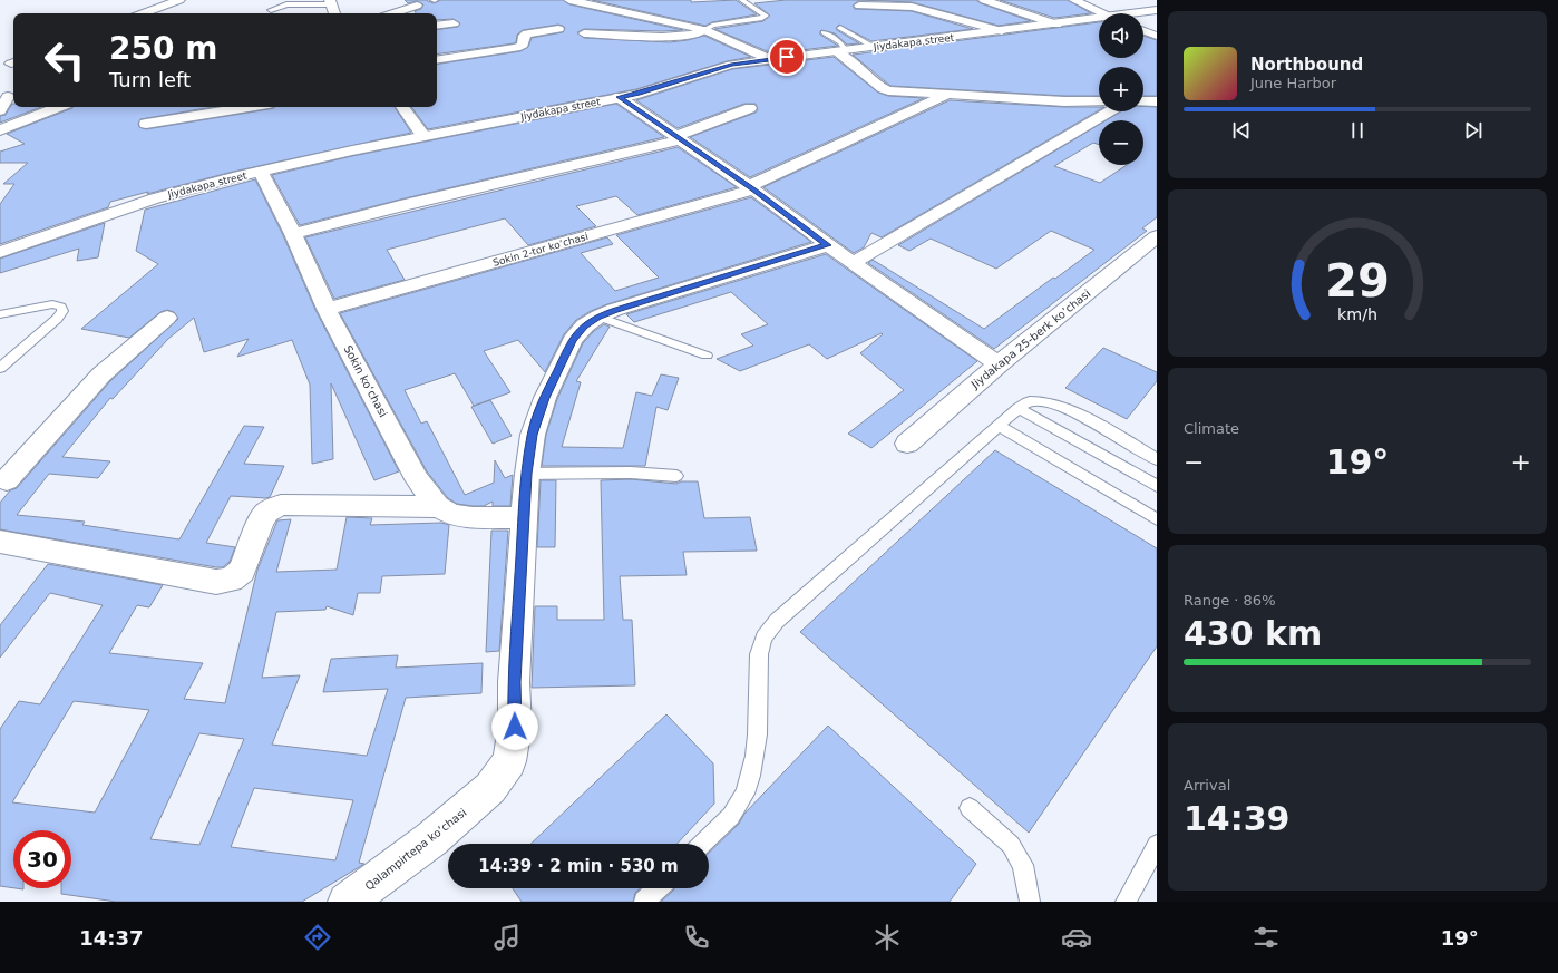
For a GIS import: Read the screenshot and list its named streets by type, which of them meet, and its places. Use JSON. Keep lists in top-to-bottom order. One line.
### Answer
{"streets":{"street":["Jiydakapa street","Sokin 2-tor koʼchasi","Jiydakapa 25-berk koʼchasi","Sokin koʻchasi","Qalampirtepa koʻchasi"]},"crossings":[["Jiydakapa street","Sokin koʻchasi"],["Sokin 2-tor koʼchasi","Sokin koʻchasi"],["Sokin koʻchasi","Qalampirtepa koʻchasi"]],"page":{"map_buttons":["+","−"],"turn":["250 m","Turn left"],"song":["Northbound","June Harbor"],"tile":["Climate",["Range · 86%","430 km"],["Arrival","14:39"]],"heat":["−","19°","+"],"limit":"30","trip":"14:39 · 2 min · 530 m","tabs":["14:37","19°"],"gauge":["29","km/h"]}}
